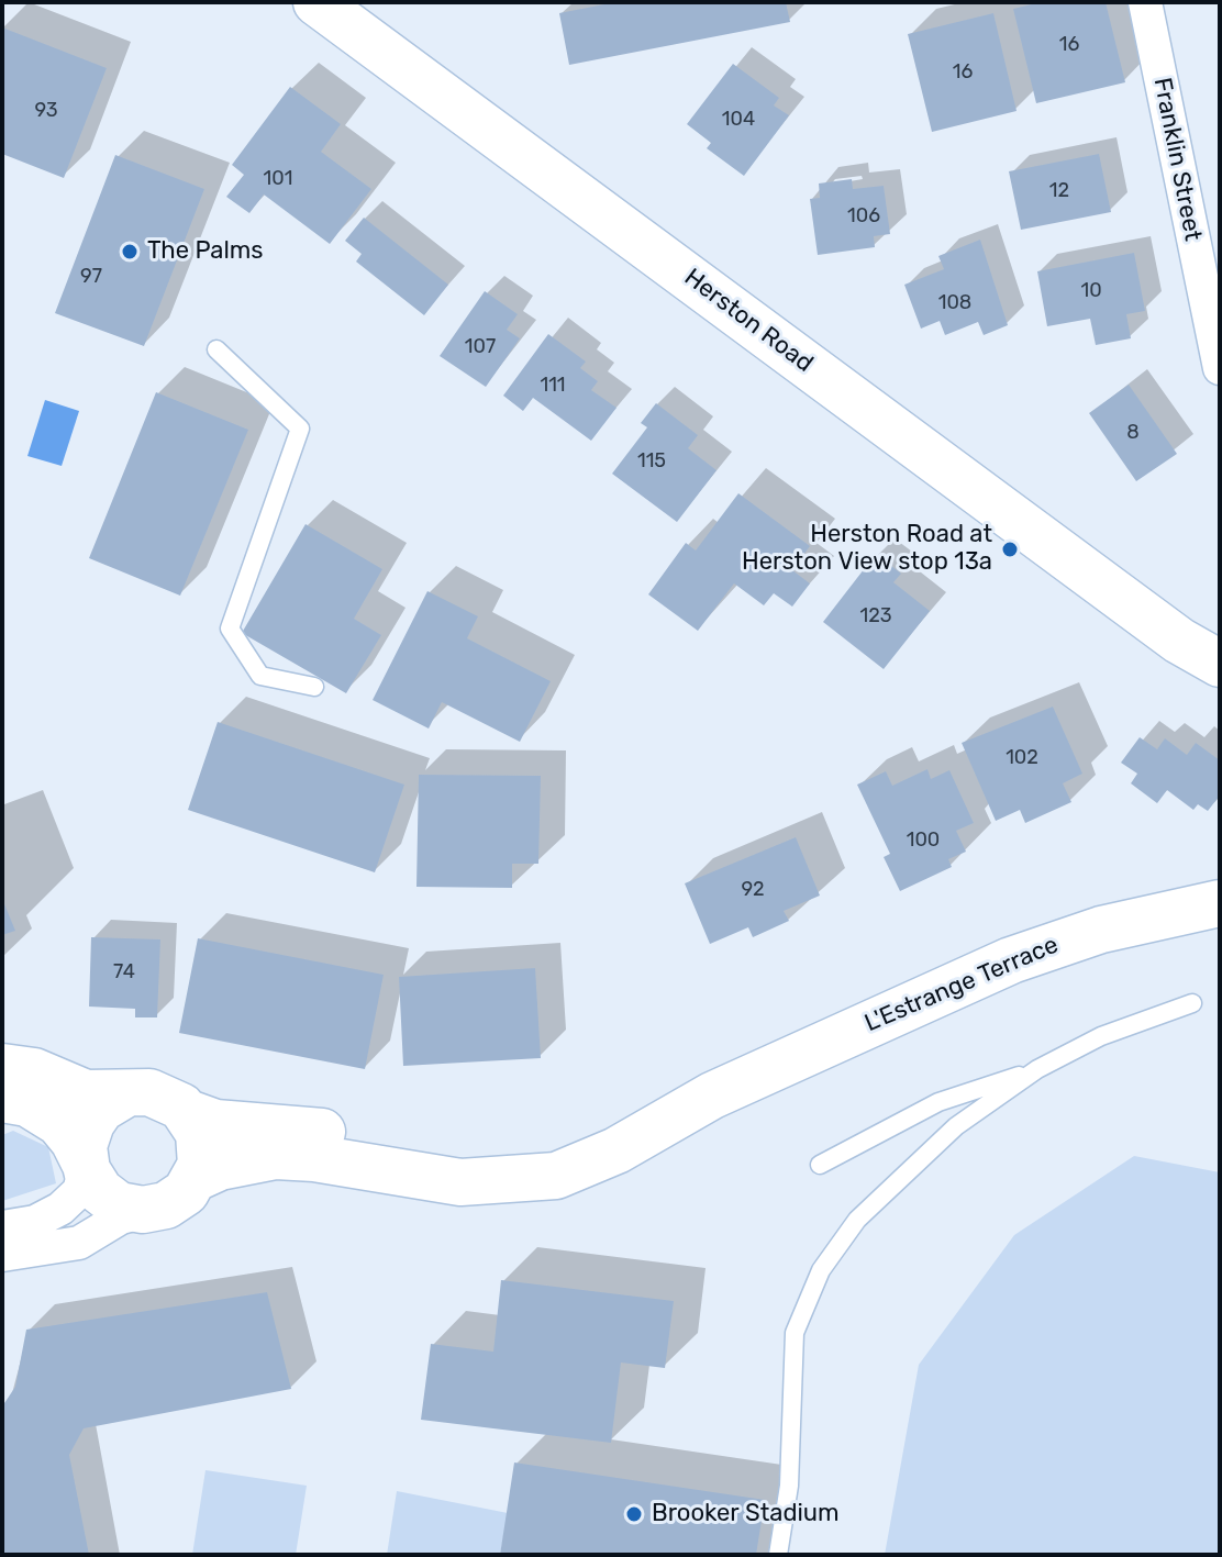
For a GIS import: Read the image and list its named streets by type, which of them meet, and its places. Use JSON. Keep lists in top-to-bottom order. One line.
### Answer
{"streets":{"street":["Franklin Street","Herston Road","L'Estrange Terrace"]},"places":["The Palms","Herston Road at Herston View stop 13a","Brooker Stadium"],"house_numbers":["16","16","93","104","101","12","106","97","10","108","107","111","8","115","123","102","100","92","74"]}
